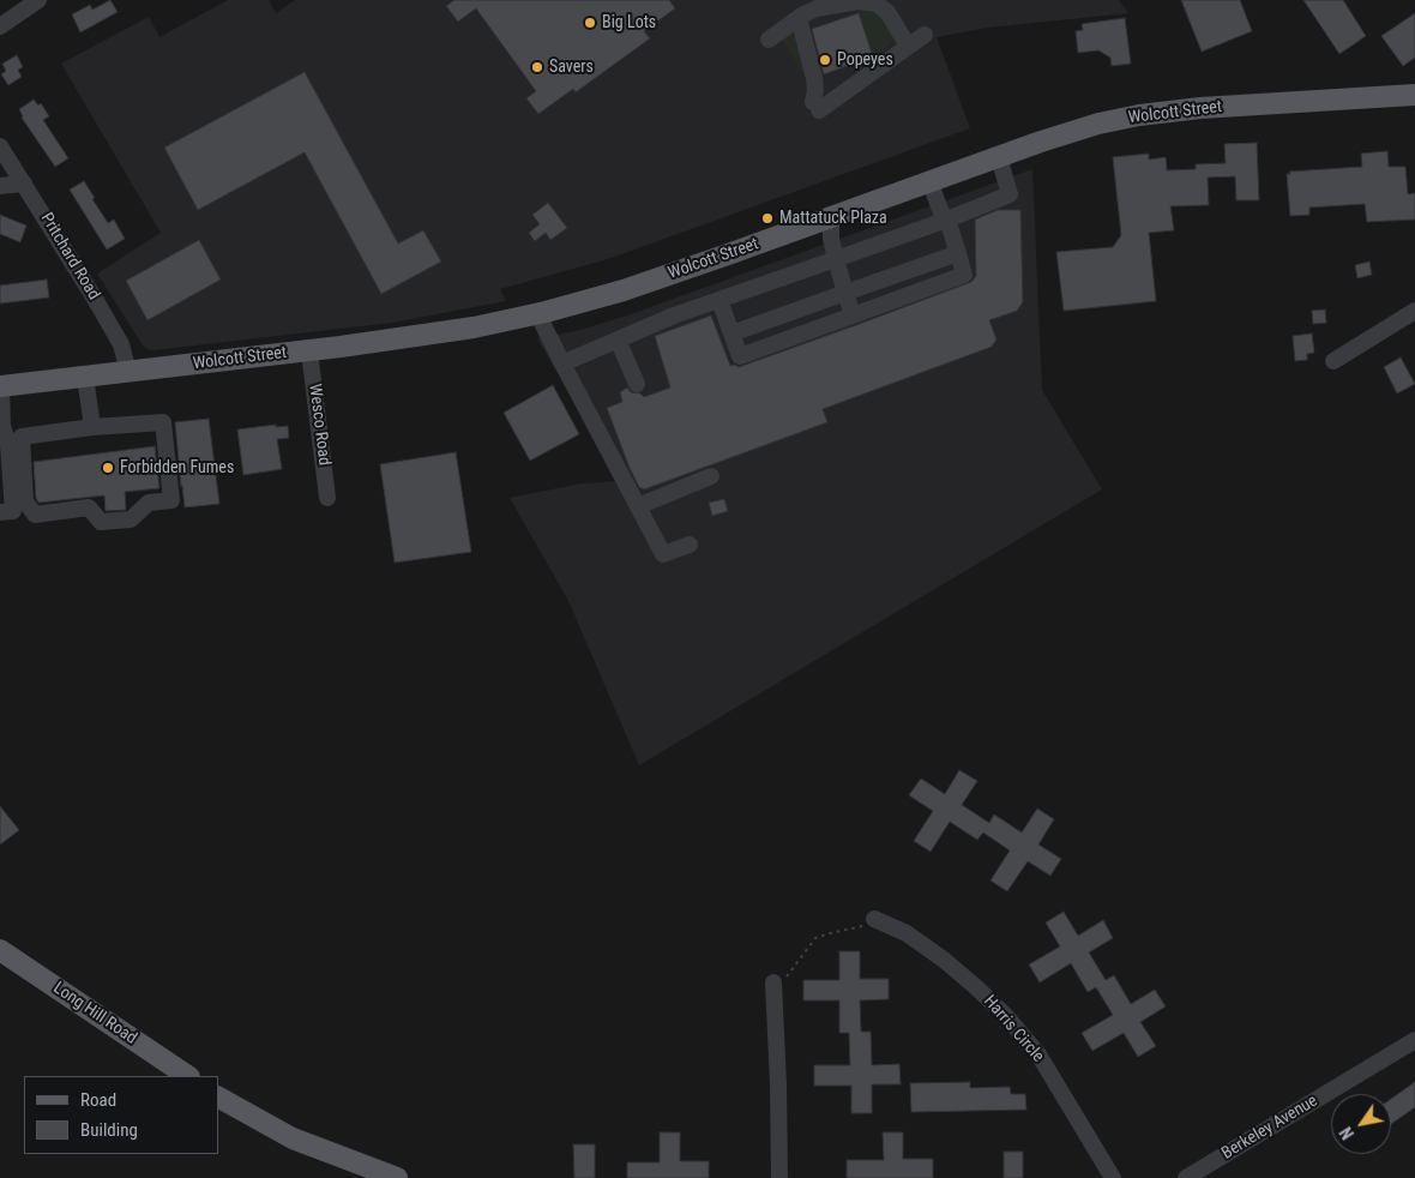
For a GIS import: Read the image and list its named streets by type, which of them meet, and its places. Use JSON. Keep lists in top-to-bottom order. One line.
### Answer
{"streets":{"main road":["Wolcott Street","Long Hill Road"],"street":["Pritchard Road","Wesco Road","Harris Circle","Berkeley Avenue"]},"crossings":[["Wolcott Street","Pritchard Road"],["Wolcott Street","Wesco Road"]],"places":["Big Lots","Popeyes","Savers","Mattatuck Plaza","Forbidden Fumes"],"legend":["Road","Building"],"north":"bottom left"}
